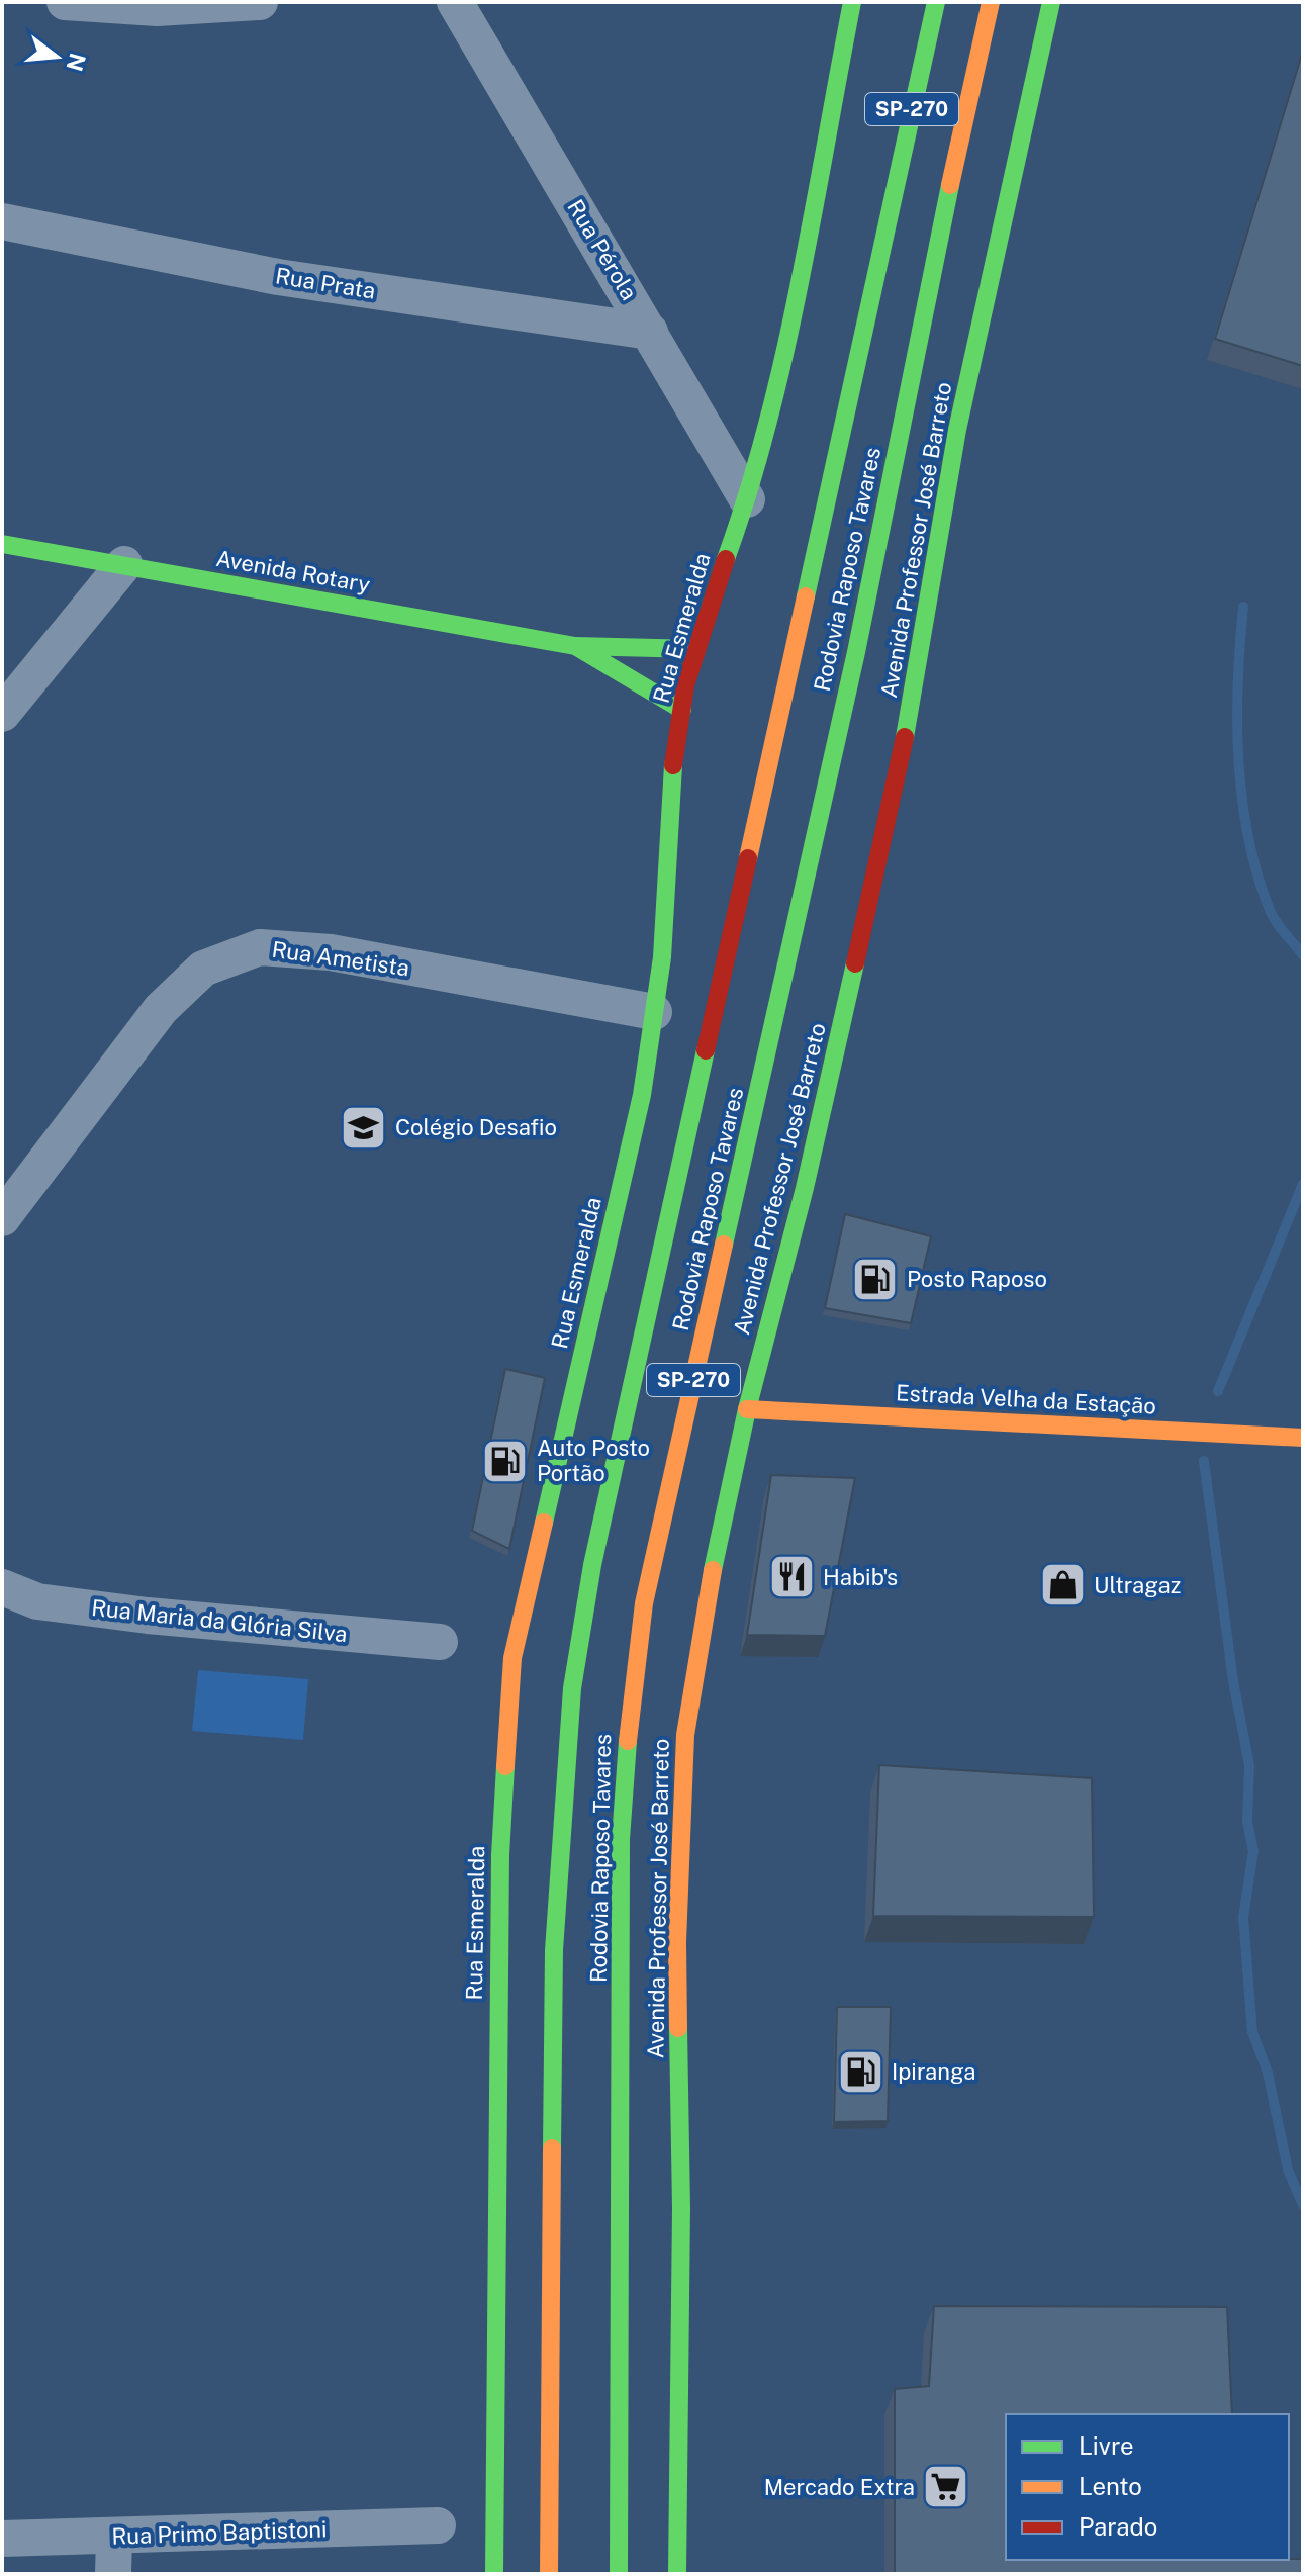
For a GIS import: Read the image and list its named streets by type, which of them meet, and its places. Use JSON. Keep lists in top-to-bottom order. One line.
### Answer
{"streets":{"main road":["SP-270","Avenida Professor José Barreto","Rodovia Raposo Tavares","Avenida Rotary","Rua Esmeralda","Estrada Velha da Estação"],"street":["Rua Pérola","Rua Prata","Rua Ametista","Rua Maria da Glória Silva","Rua Primo Baptistoni"]},"crossings":[["SP-270","Rodovia Raposo Tavares"],["Rua Pérola","Rua Prata"],["Rua Pérola","Rua Esmeralda"],["Avenida Professor José Barreto","Estrada Velha da Estação"],["Avenida Rotary","Rua Esmeralda"],["Rua Esmeralda","Rua Ametista"]],"places":{"school or university":["Colégio Desafio"],"fuel station":["Posto Raposo","Auto Posto Portão","Ipiranga"],"restaurant":["Habib's"],"shop":["Ultragaz"],"supermarket":["Mercado Extra"]},"legend":["Livre","Lento","Parado"],"north":"right"}
